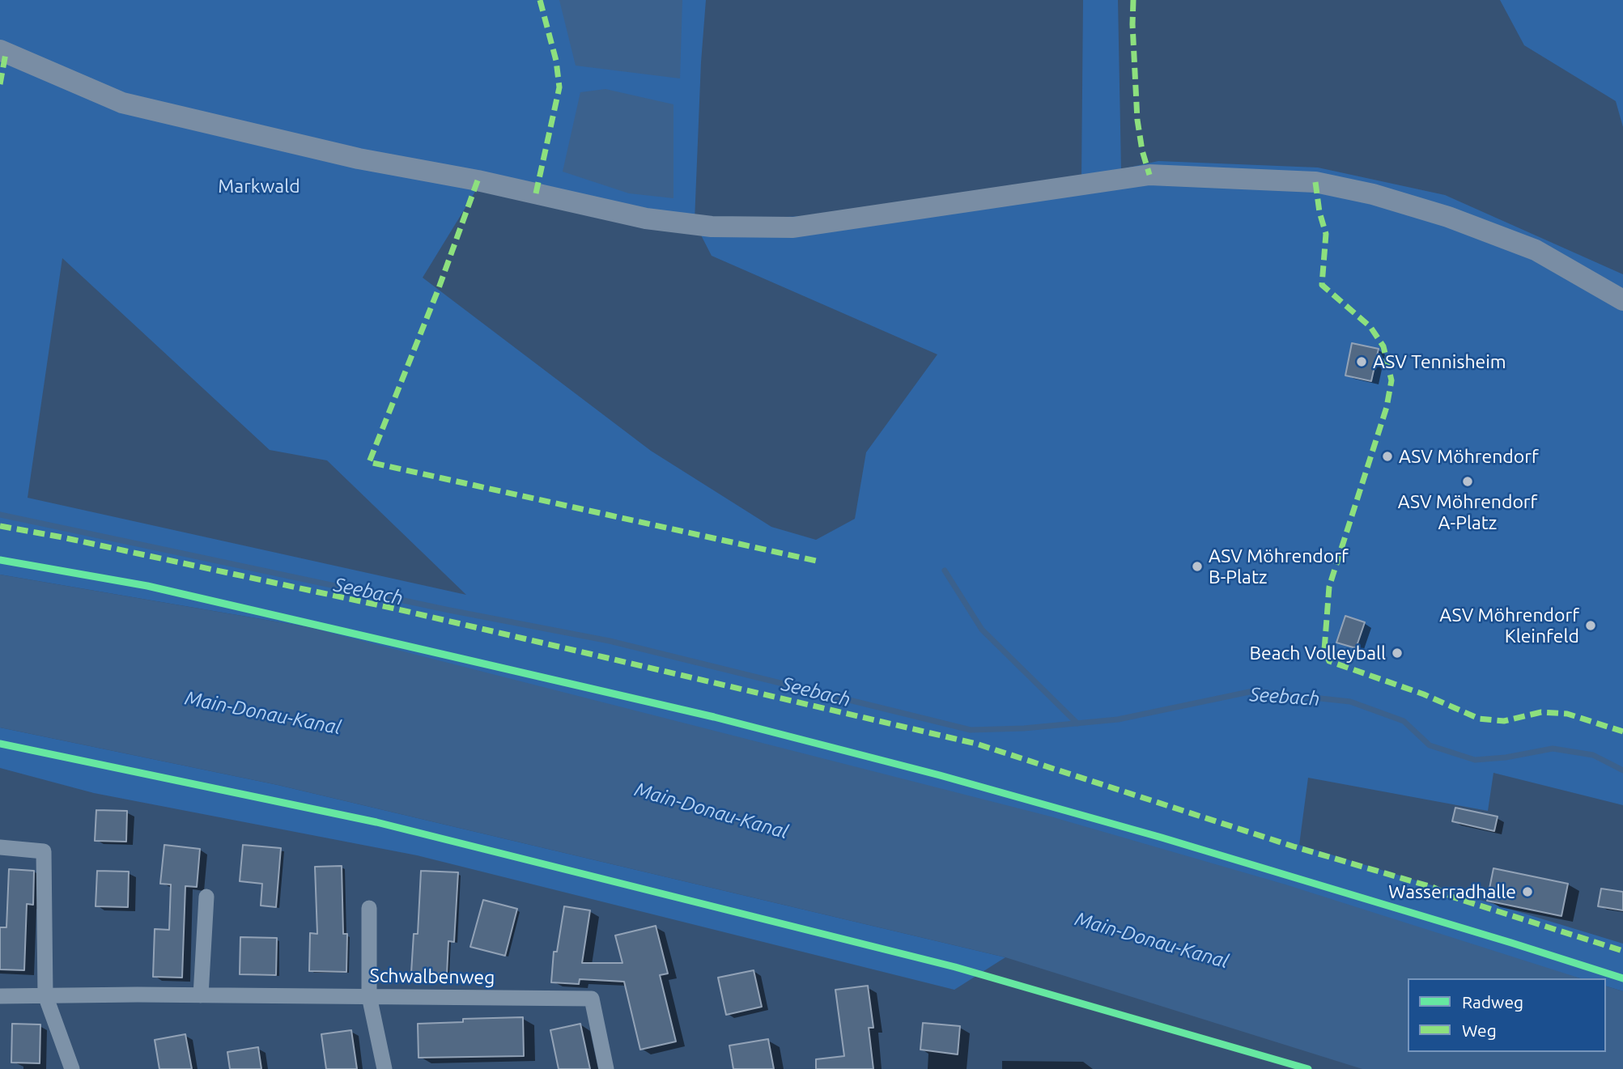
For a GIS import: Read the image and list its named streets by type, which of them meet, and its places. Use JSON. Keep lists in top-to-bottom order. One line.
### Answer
{"streets":{"street":["Schwalbenweg"]},"water":["Seebach","Main-Donau-Kanal"],"parks":["Markwald"],"places":["ASV Tennisheim","ASV Möhrendorf","ASV Möhrendorf A-Platz","ASV Möhrendorf B-Platz","ASV Möhrendorf Kleinfeld","Beach Volleyball","Wasserradhalle"],"legend":["Radweg","Weg"]}
